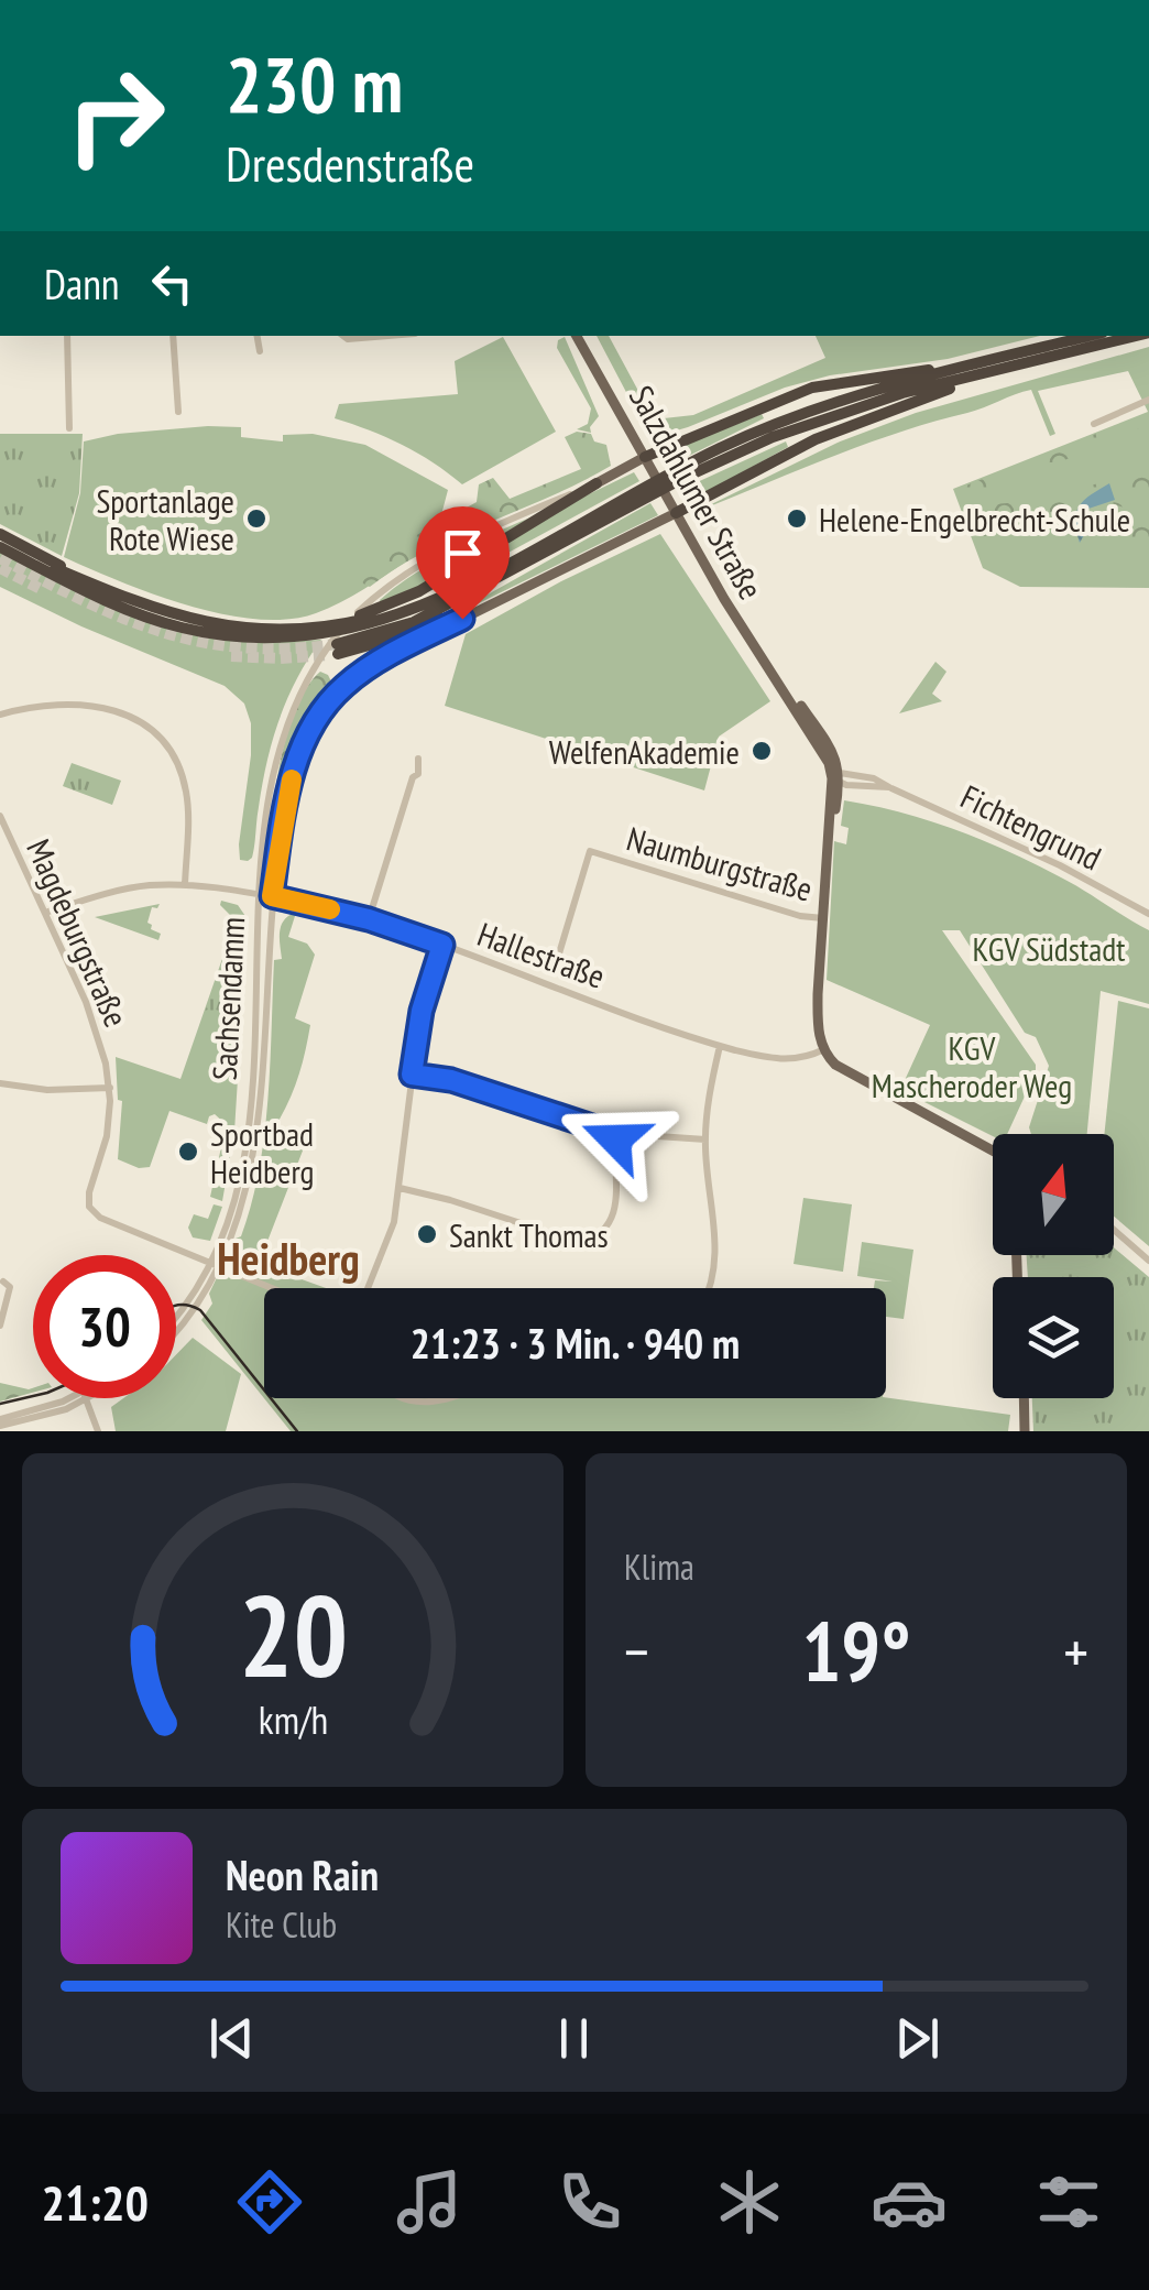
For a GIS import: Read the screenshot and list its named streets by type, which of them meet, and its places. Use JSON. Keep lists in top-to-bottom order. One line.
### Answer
{"streets":{"main road":["Salzdahlumer Straße","Sachsendamm"],"street":["Fichtengrund","Naumburgstraße","Magdeburgstraße","Hallestraße"]},"crossings":[["Salzdahlumer Straße","Sachsendamm"],["Magdeburgstraße","Hallestraße"],["Magdeburgstraße","Sachsendamm"],["Hallestraße","Sachsendamm"]],"districts":["Heidberg"],"parks":["KGV Südstadt","KGV Mascheroder Weg"],"places":["Sportanlage Rote Wiese","Helene-Engelbrecht-Schule","WelfenAkademie","Sportbad Heidberg","Sankt Thomas"],"north":"top","page":{"turn":["230 m","Dresdenstraße"],"then":"Dann","limit":"30","trip":"21:23 · 3 Min. · 940 m","tile":"Klima","heat":["−","19°","+"],"song":["Neon Rain","Kite Club"],"tabs":"21:20","gauge":["20","km/h"]}}
